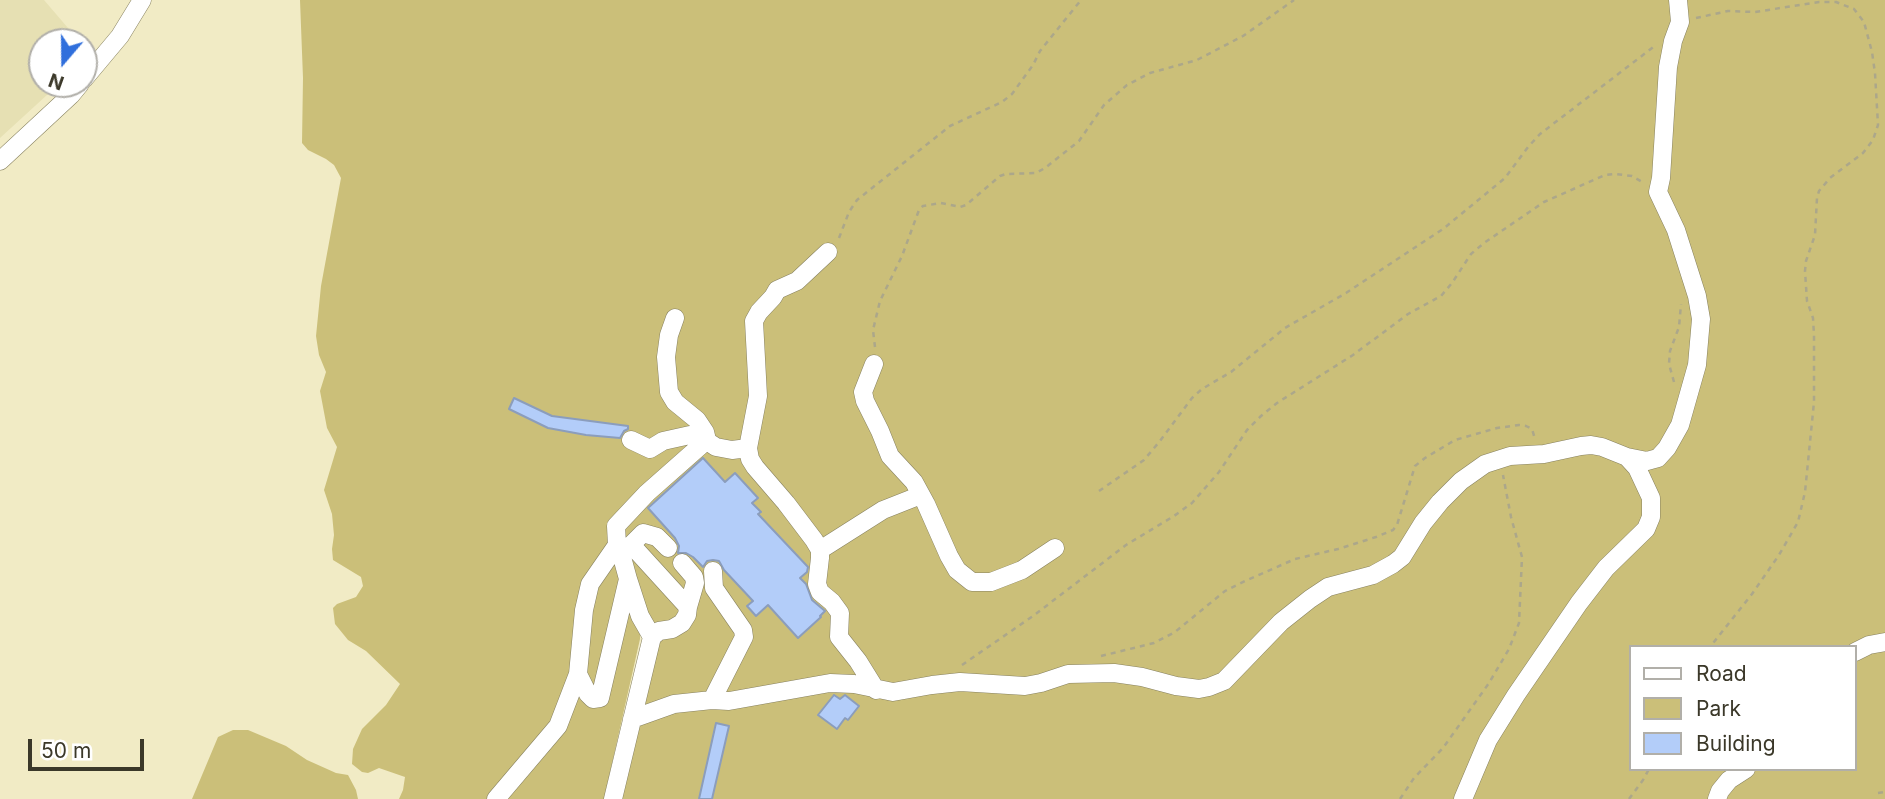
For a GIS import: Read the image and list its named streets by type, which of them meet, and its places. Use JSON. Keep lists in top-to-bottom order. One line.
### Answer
{"legend":["Road","Park","Building"],"scale_bar":"50 m","north":"bottom"}
